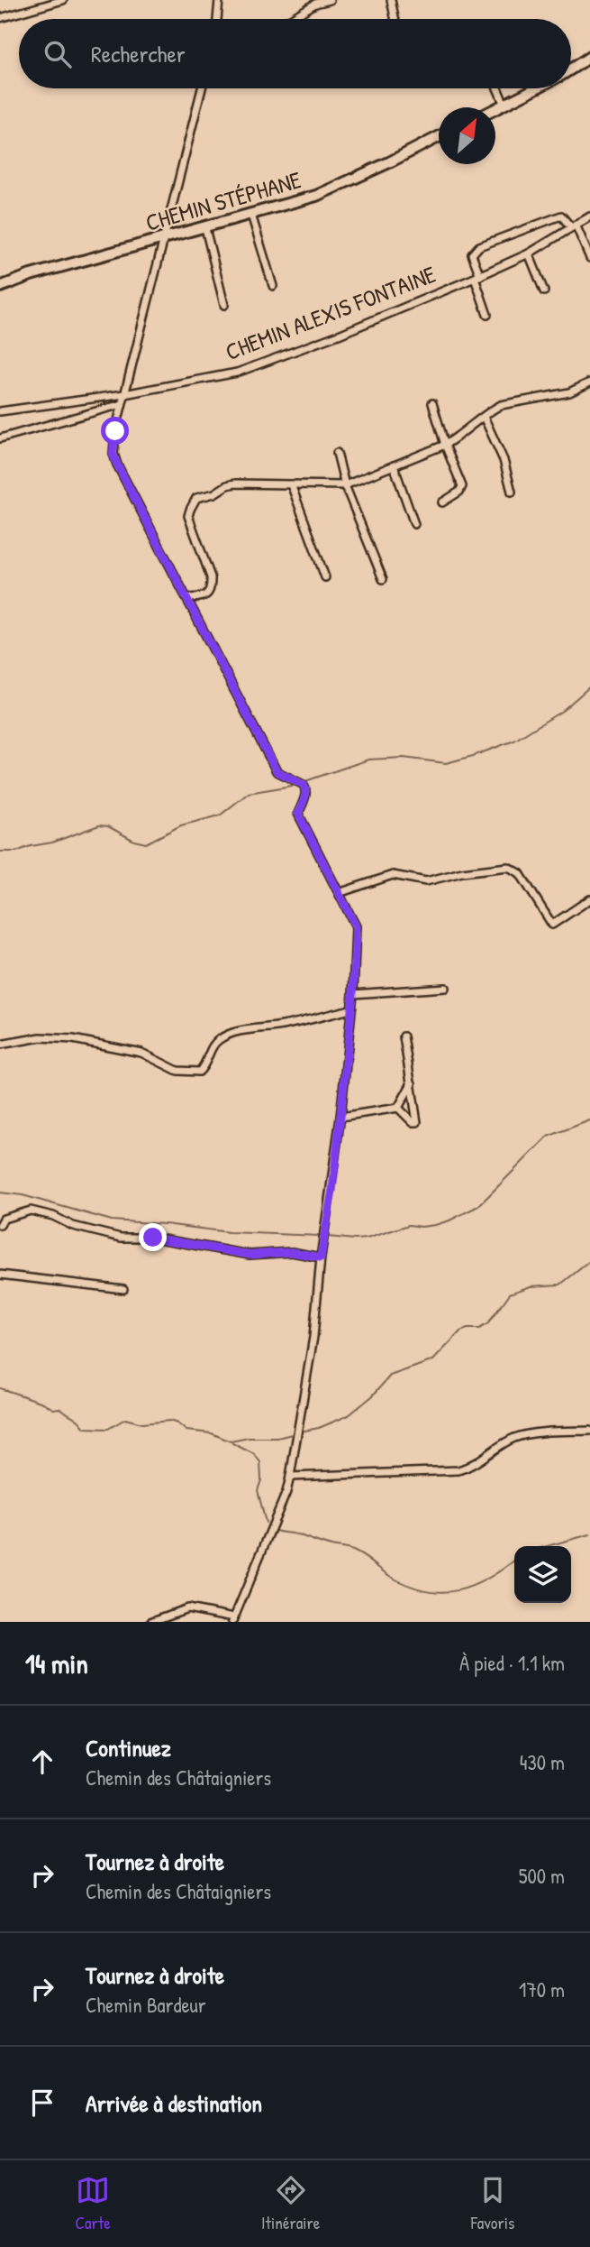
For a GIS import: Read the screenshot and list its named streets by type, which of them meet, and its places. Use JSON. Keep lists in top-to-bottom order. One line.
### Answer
{"streets":{"main road":["CHEMIN STÉPHANE"],"street":["CHEMIN ALEXIS FONTAINE"]},"north":"top right","page":{"search":"Rechercher","heading":["14 min","À pied · 1.1 km"],"list":[["Continuez","Chemin des Châtaigniers","430 m"],["Tournez à droite","Chemin des Châtaigniers","500 m"],["Tournez à droite","Chemin Bardeur","170 m"],"Arrivée à destination"],"nav":["Carte","Itinéraire","Favoris"]}}
